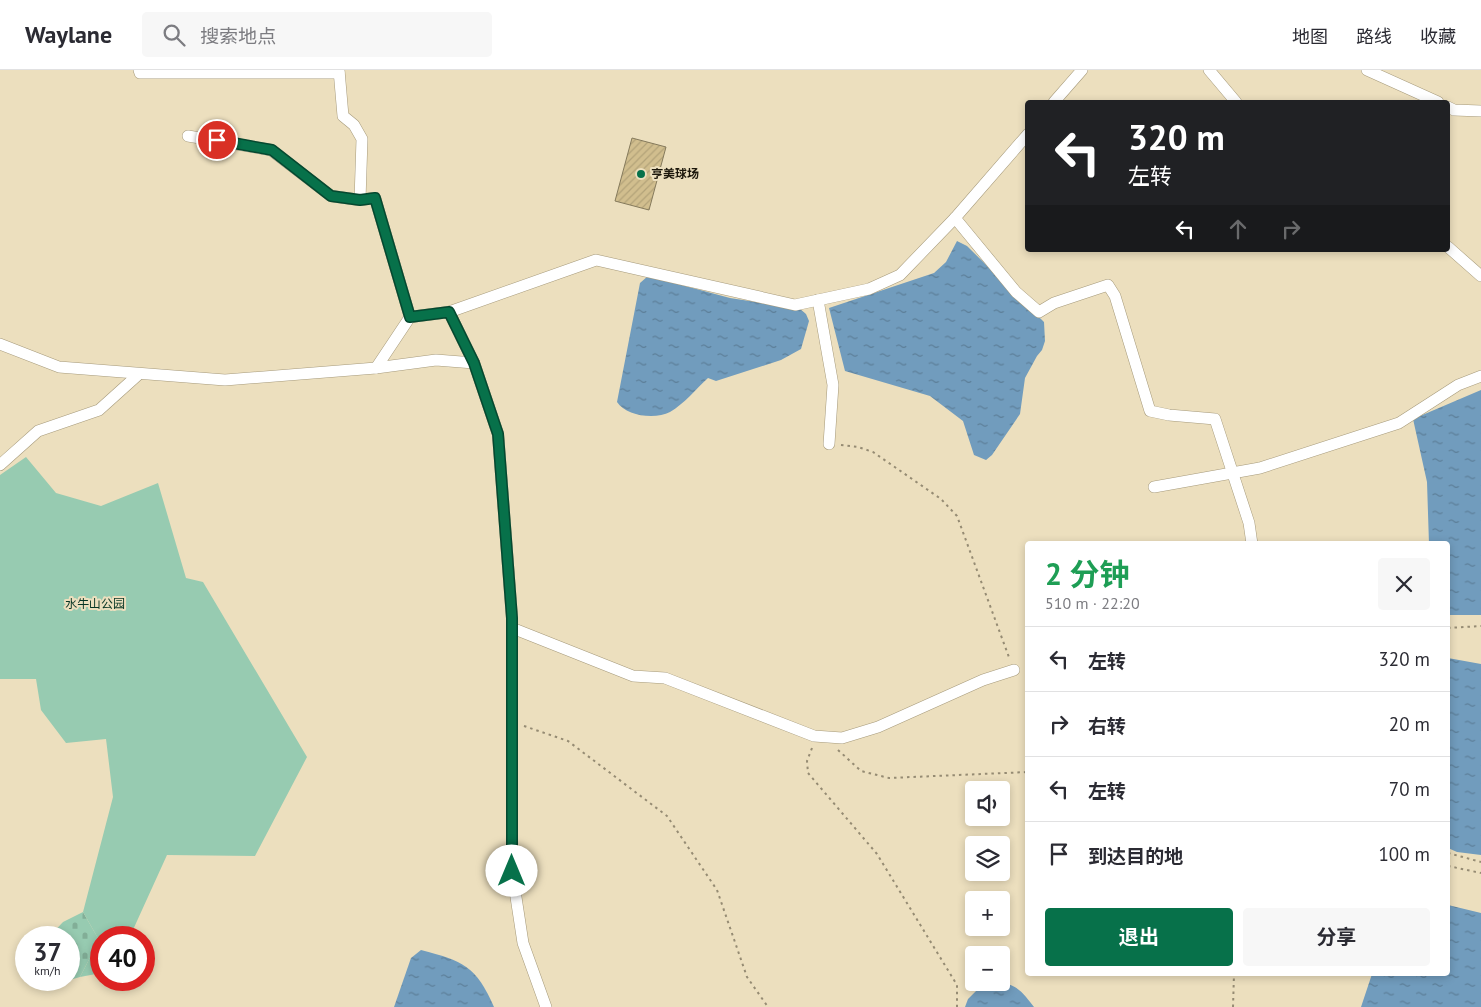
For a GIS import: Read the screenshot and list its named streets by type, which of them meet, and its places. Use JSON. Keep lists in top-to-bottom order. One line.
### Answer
{"parks":["水牛山公园"],"places":["亨美球场"],"page":{"header":"Waylane","search":"搜索地点","nav":["地图","路线","收藏"],"turn":["320 m","左转"],"heading":["2 分钟","510 m · 22:20"],"list":[{"name":"左转","value":"320 m"},{"name":"右转","value":"20 m"},{"name":"左转","value":"70 m"},{"name":"到达目的地","value":"100 m"}],"map_buttons":["+","−"],"buttons":["退出","分享"],"speed":"37 km/h","limit":"40"}}
